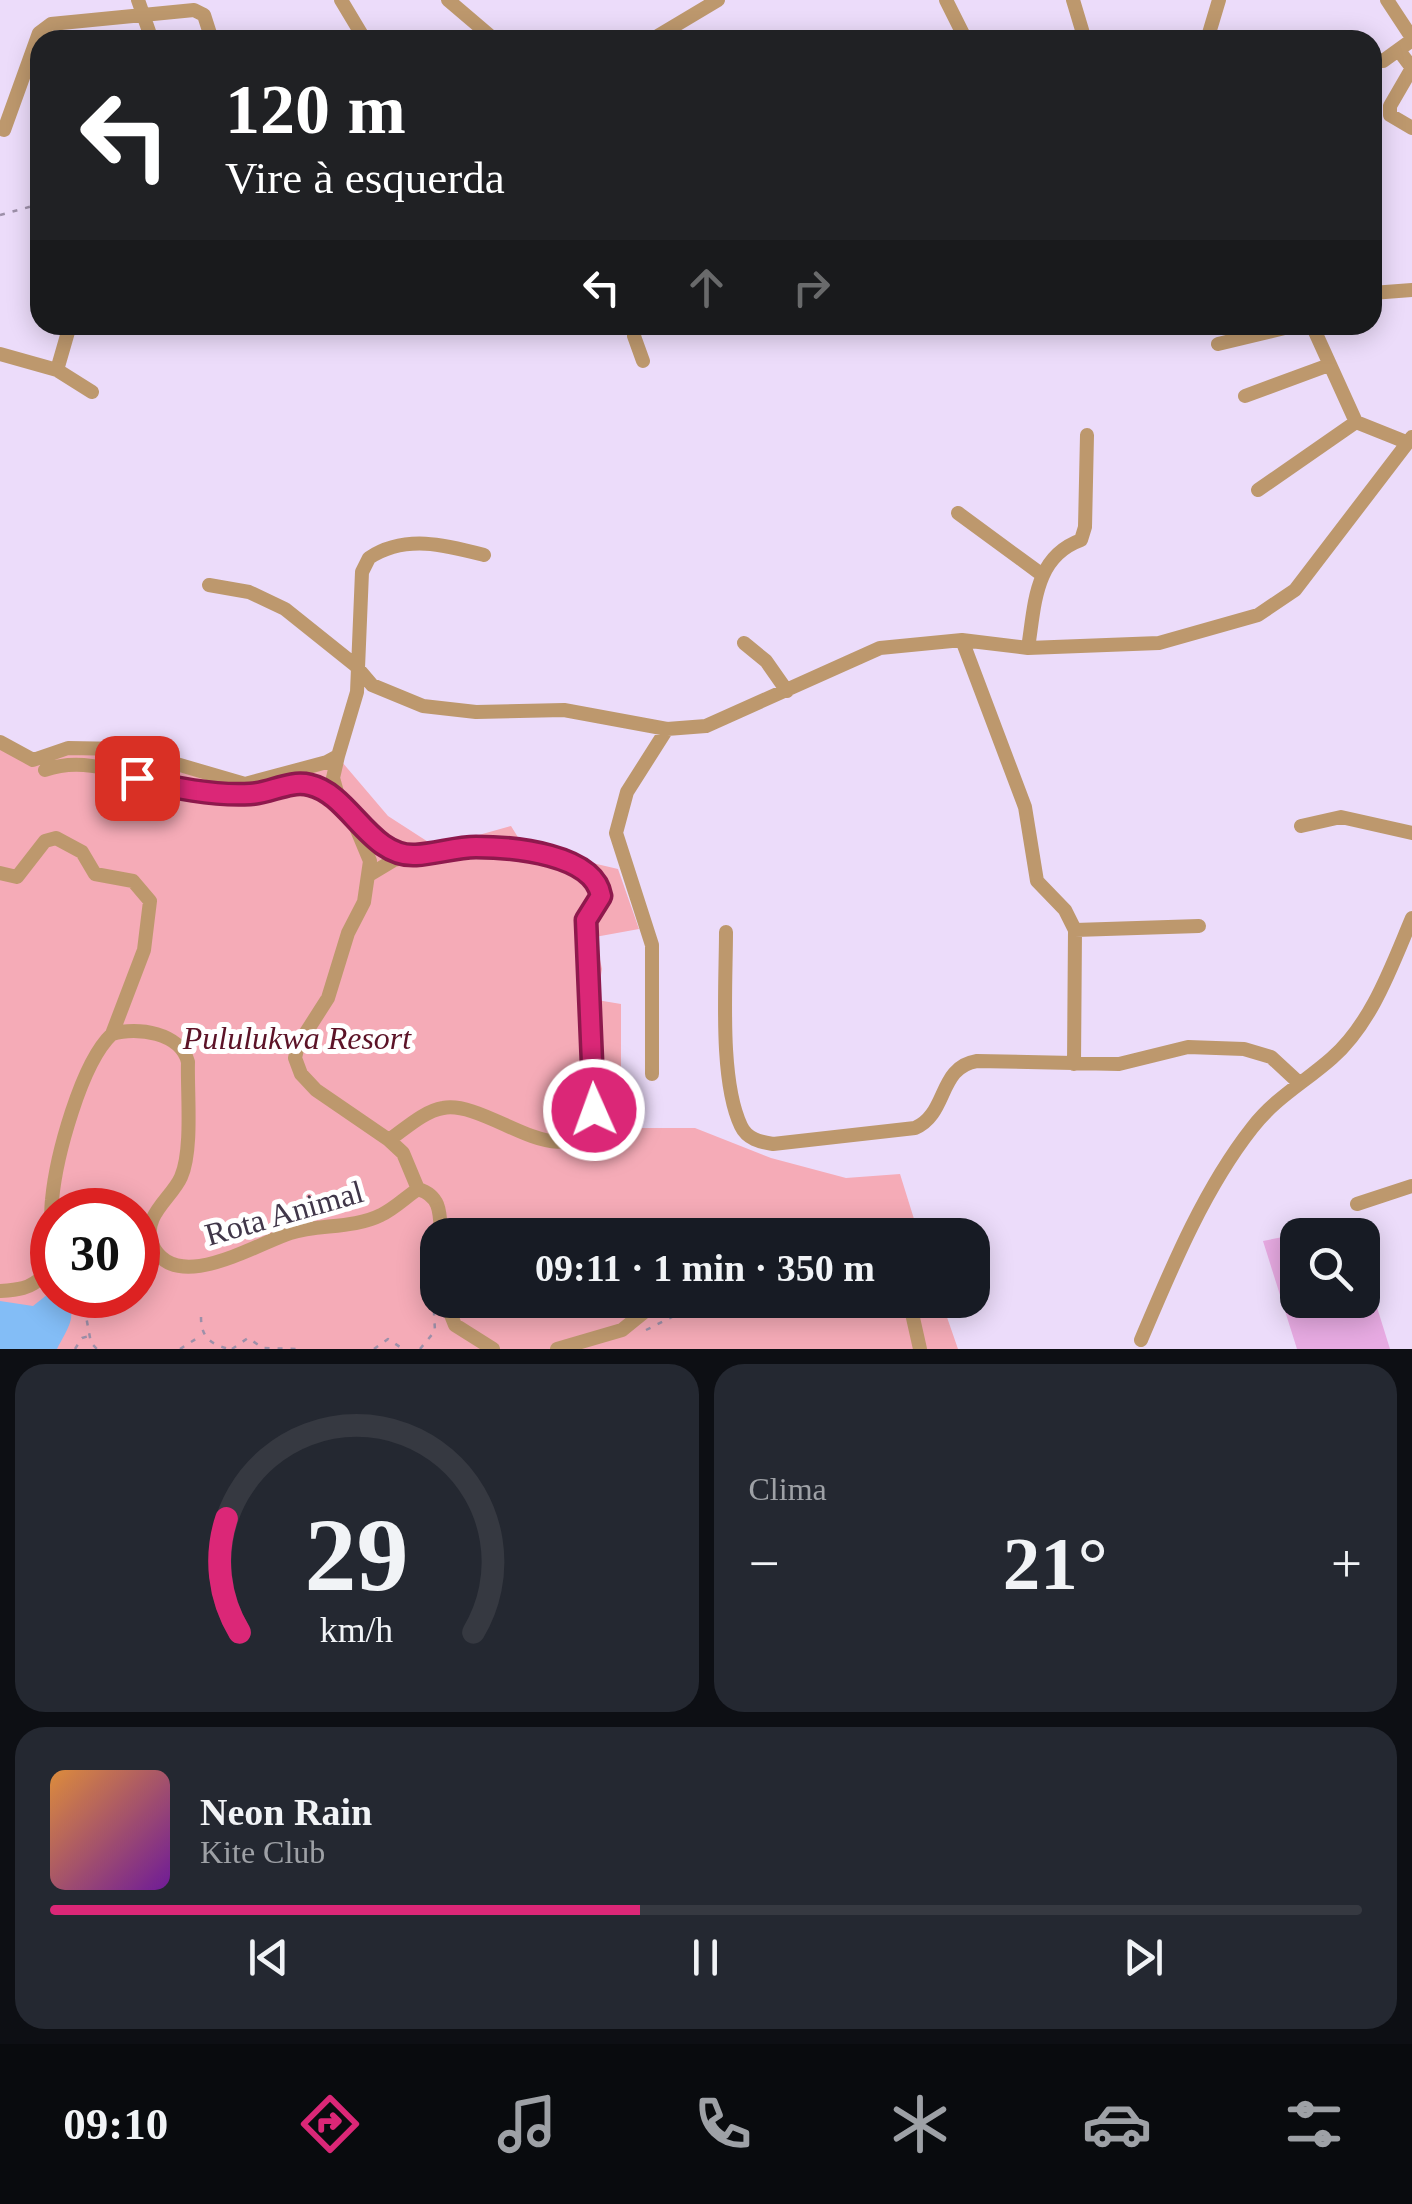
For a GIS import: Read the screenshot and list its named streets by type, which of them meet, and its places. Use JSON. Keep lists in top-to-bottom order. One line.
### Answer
{"streets":{"street":["Rota Animal"]},"parks":["Pululukwa Resort"],"page":{"turn":["120 m","Vire à esquerda"],"limit":"30","trip":"09:11 · 1 min · 350 m","tile":"Clima","heat":["−","21°","+"],"song":["Neon Rain","Kite Club"],"tabs":"09:10","gauge":["29","km/h"]}}
